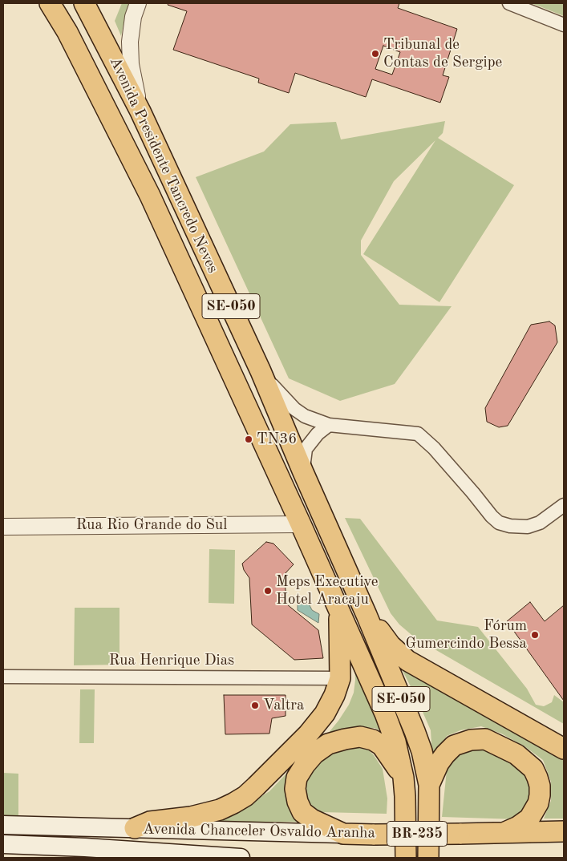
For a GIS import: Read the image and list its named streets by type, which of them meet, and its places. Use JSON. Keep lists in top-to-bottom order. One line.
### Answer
{"streets":{"main road":["Avenida Presidente Tancredo Neves","SE-050","Avenida Chanceler Osvaldo Aranha","BR-235"],"street":["Rua Rio Grande do Sul","Rua Henrique Dias"]},"crossings":[["Avenida Presidente Tancredo Neves","SE-050"],["Avenida Presidente Tancredo Neves","Rua Rio Grande do Sul"]],"places":["Tribunal de Contas de Sergipe","TN36","Meps Executive Hotel Aracaju","Fórum Gumercindo Bessa","Valtra"]}
